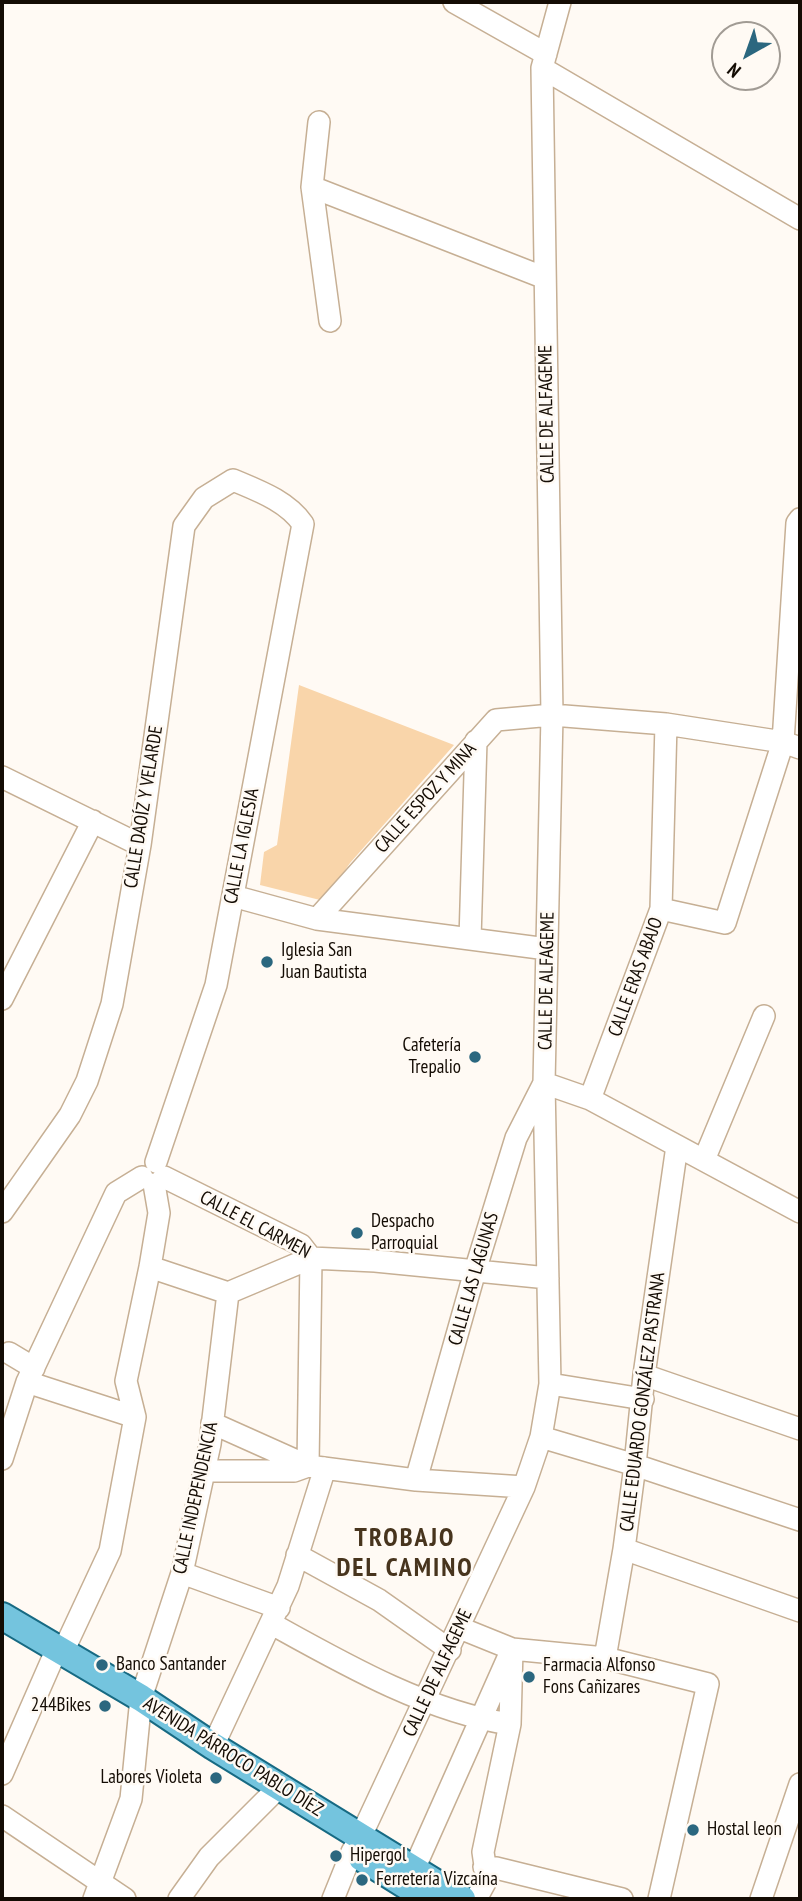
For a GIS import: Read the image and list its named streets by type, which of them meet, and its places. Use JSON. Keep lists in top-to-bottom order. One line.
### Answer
{"streets":{"main road":["AVENIDA PÁRROCO PABLO DÍEZ"],"street":["CALLE DE ALFAGEME","CALLE ESPOZ Y MINA","CALLE DAOÍZ Y VELARDE","CALLE LA IGLESIA","CALLE ERAS ABAJO","CALLE EL CARMEN","CALLE LAS LAGUNAS","CALLE EDUARDO GONZÁLEZ PASTRANA","CALLE INDEPENDENCIA"]},"crossings":[["CALLE DE ALFAGEME","CALLE ESPOZ Y MINA"],["CALLE DE ALFAGEME","CALLE EL CARMEN"],["CALLE DE ALFAGEME","CALLE LAS LAGUNAS"],["CALLE DE ALFAGEME","AVENIDA PÁRROCO PABLO DÍEZ"],["CALLE ESPOZ Y MINA","CALLE ERAS ABAJO"],["CALLE DAOÍZ Y VELARDE","CALLE LA IGLESIA"],["CALLE LA IGLESIA","CALLE EL CARMEN"],["CALLE LA IGLESIA","AVENIDA PÁRROCO PABLO DÍEZ"],["CALLE EL CARMEN","CALLE LAS LAGUNAS"],["CALLE INDEPENDENCIA","AVENIDA PÁRROCO PABLO DÍEZ"]],"districts":["TROBAJO DEL CAMINO"],"places":["Iglesia San Juan Bautista","Cafetería Trepalio","Despacho Parroquial","Banco Santander","Farmacia Alfonso Fons Cañizares","244Bikes","Labores Violeta","Hostal leon","Hipergol","Ferretería Vizcaína"],"north":"bottom left"}
